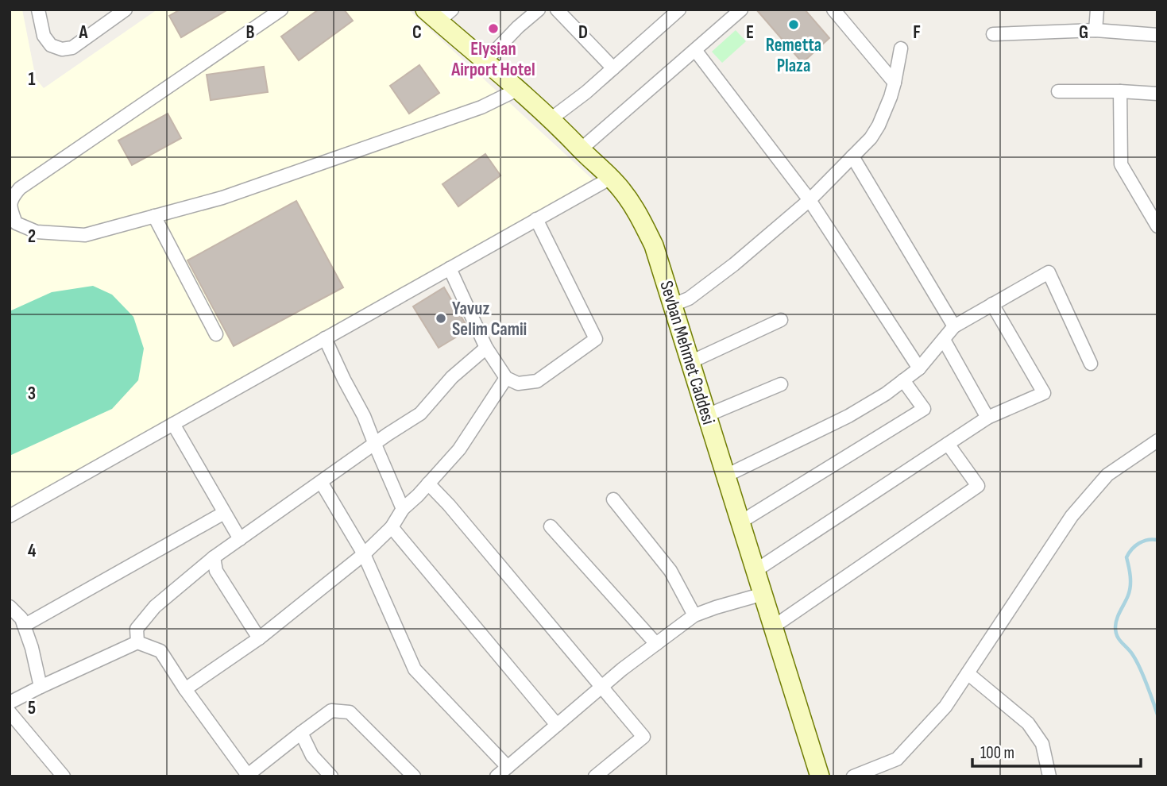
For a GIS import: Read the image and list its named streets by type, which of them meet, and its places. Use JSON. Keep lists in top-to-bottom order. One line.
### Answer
{"streets":{"main road":["Sevban Mehmet Caddesi"]},"places":["Remetta Plaza","Elysian Airport Hotel","Yavuz Selim Camii"],"scale_bar":"100 m","grid":{"columns":["A","B","C","D","E","F","G"],"rows":["1","2","3","4","5"]}}
